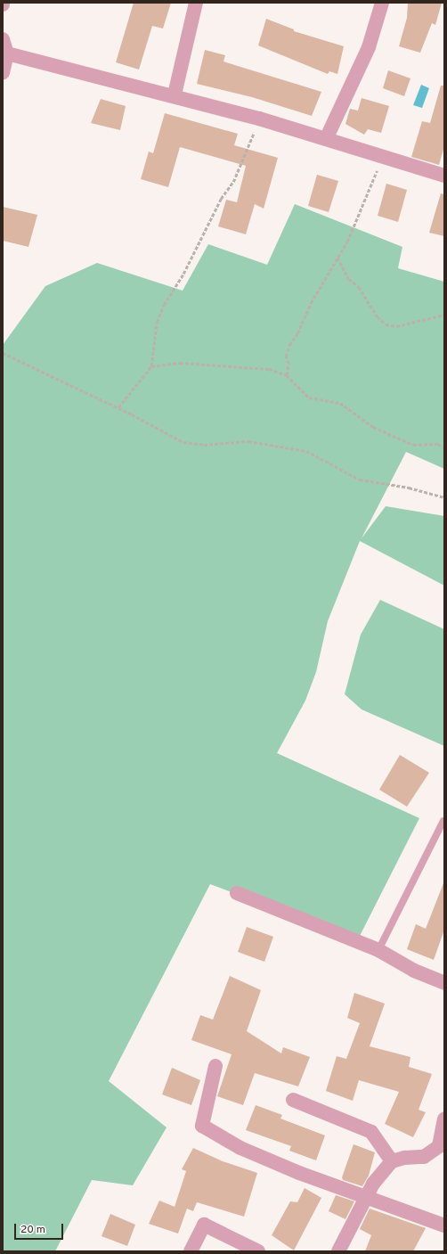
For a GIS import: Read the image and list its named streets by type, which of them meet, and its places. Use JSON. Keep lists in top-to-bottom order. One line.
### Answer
{"scale_bar":"20 m"}
